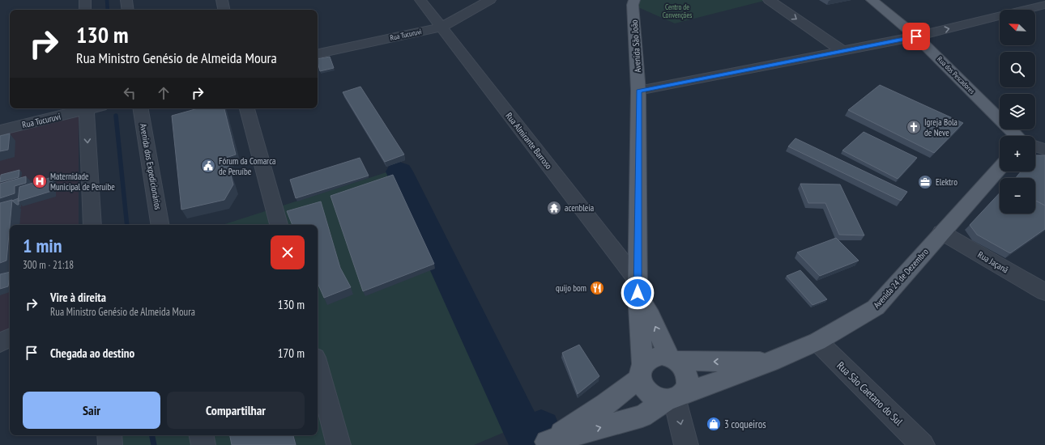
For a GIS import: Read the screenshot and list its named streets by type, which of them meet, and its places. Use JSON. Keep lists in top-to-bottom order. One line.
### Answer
{"streets":{"main road":["Avenida São João","Rua dos Pescadores","Avenida 24 de Dezembro"],"street":["Rua Tucuruvi","Rua Almirante Barroso","Avenida dos Expedicionários","Rua Jaçanã","Rua São Caetano do Sul"]},"crossings":[["Rua Tucuruvi","Rua Almirante Barroso"],["Avenida São João","Rua Almirante Barroso"],["Avenida São João","Avenida 24 de Dezembro"],["Rua Jaçanã","Avenida 24 de Dezembro"],["Avenida 24 de Dezembro","Rua São Caetano do Sul"]],"parks":["Centro de Convenções"],"places":{"church":["Igreja Bola de Neve"],"public building":["Fórum da Comarca de Peruíbe"],"hospital":["Maternidade Municipal de Peruibe"],"office":["Elektro"],"temple":["acenbleia"],"restaurant":["quijo bom"],"shop":["3 coqueiros"]},"north":"top left","page":{"map_buttons":["+","−"],"turn":["130 m","Rua Ministro Genésio de Almeida Moura"],"heading":["1 min","300 m · 21:18"],"list":[{"name":"Vire à direita","note":"Rua Ministro Genésio de Almeida Moura","value":"130 m"},{"name":"Chegada ao destino","value":"170 m"}],"buttons":["Sair","Compartilhar"]}}
